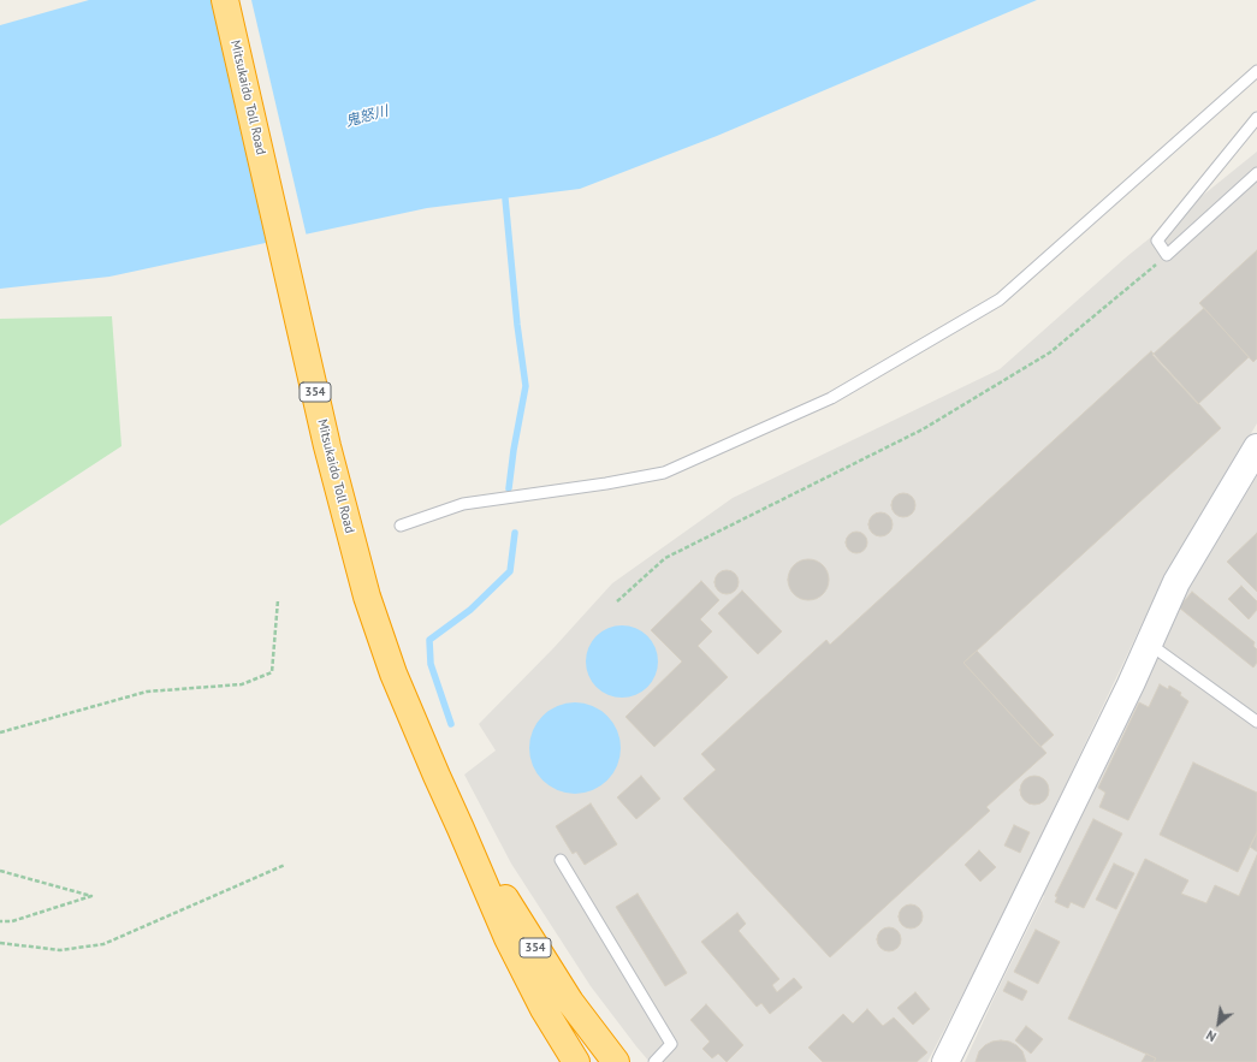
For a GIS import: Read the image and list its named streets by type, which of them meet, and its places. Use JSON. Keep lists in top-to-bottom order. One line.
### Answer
{"streets":{"highway":["Mitsukaido Toll Road","354"]},"water":["鬼怒川"],"north":"bottom left"}
